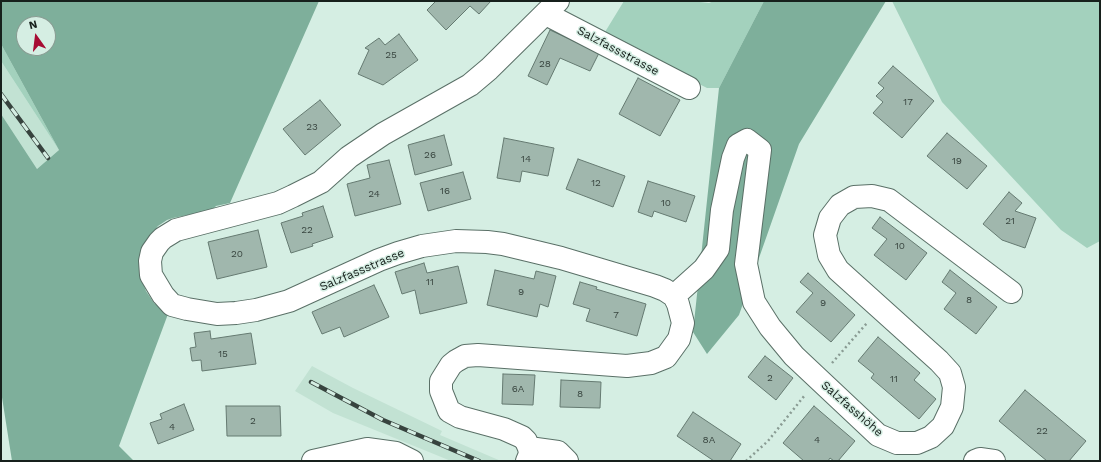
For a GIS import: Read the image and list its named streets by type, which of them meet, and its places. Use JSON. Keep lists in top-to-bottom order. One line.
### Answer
{"streets":{"street":["Salzfassstrasse","Salzfasshöhe"]},"crossings":[["Salzfassstrasse","Salzfasshöhe"]],"house_numbers":["25","28","17","23","26","14","19","12","16","24","10","21","22","10","20","11","9","8","9","7","15","2","11","6A","8","2","4","22","8A","4"],"north":"top"}
